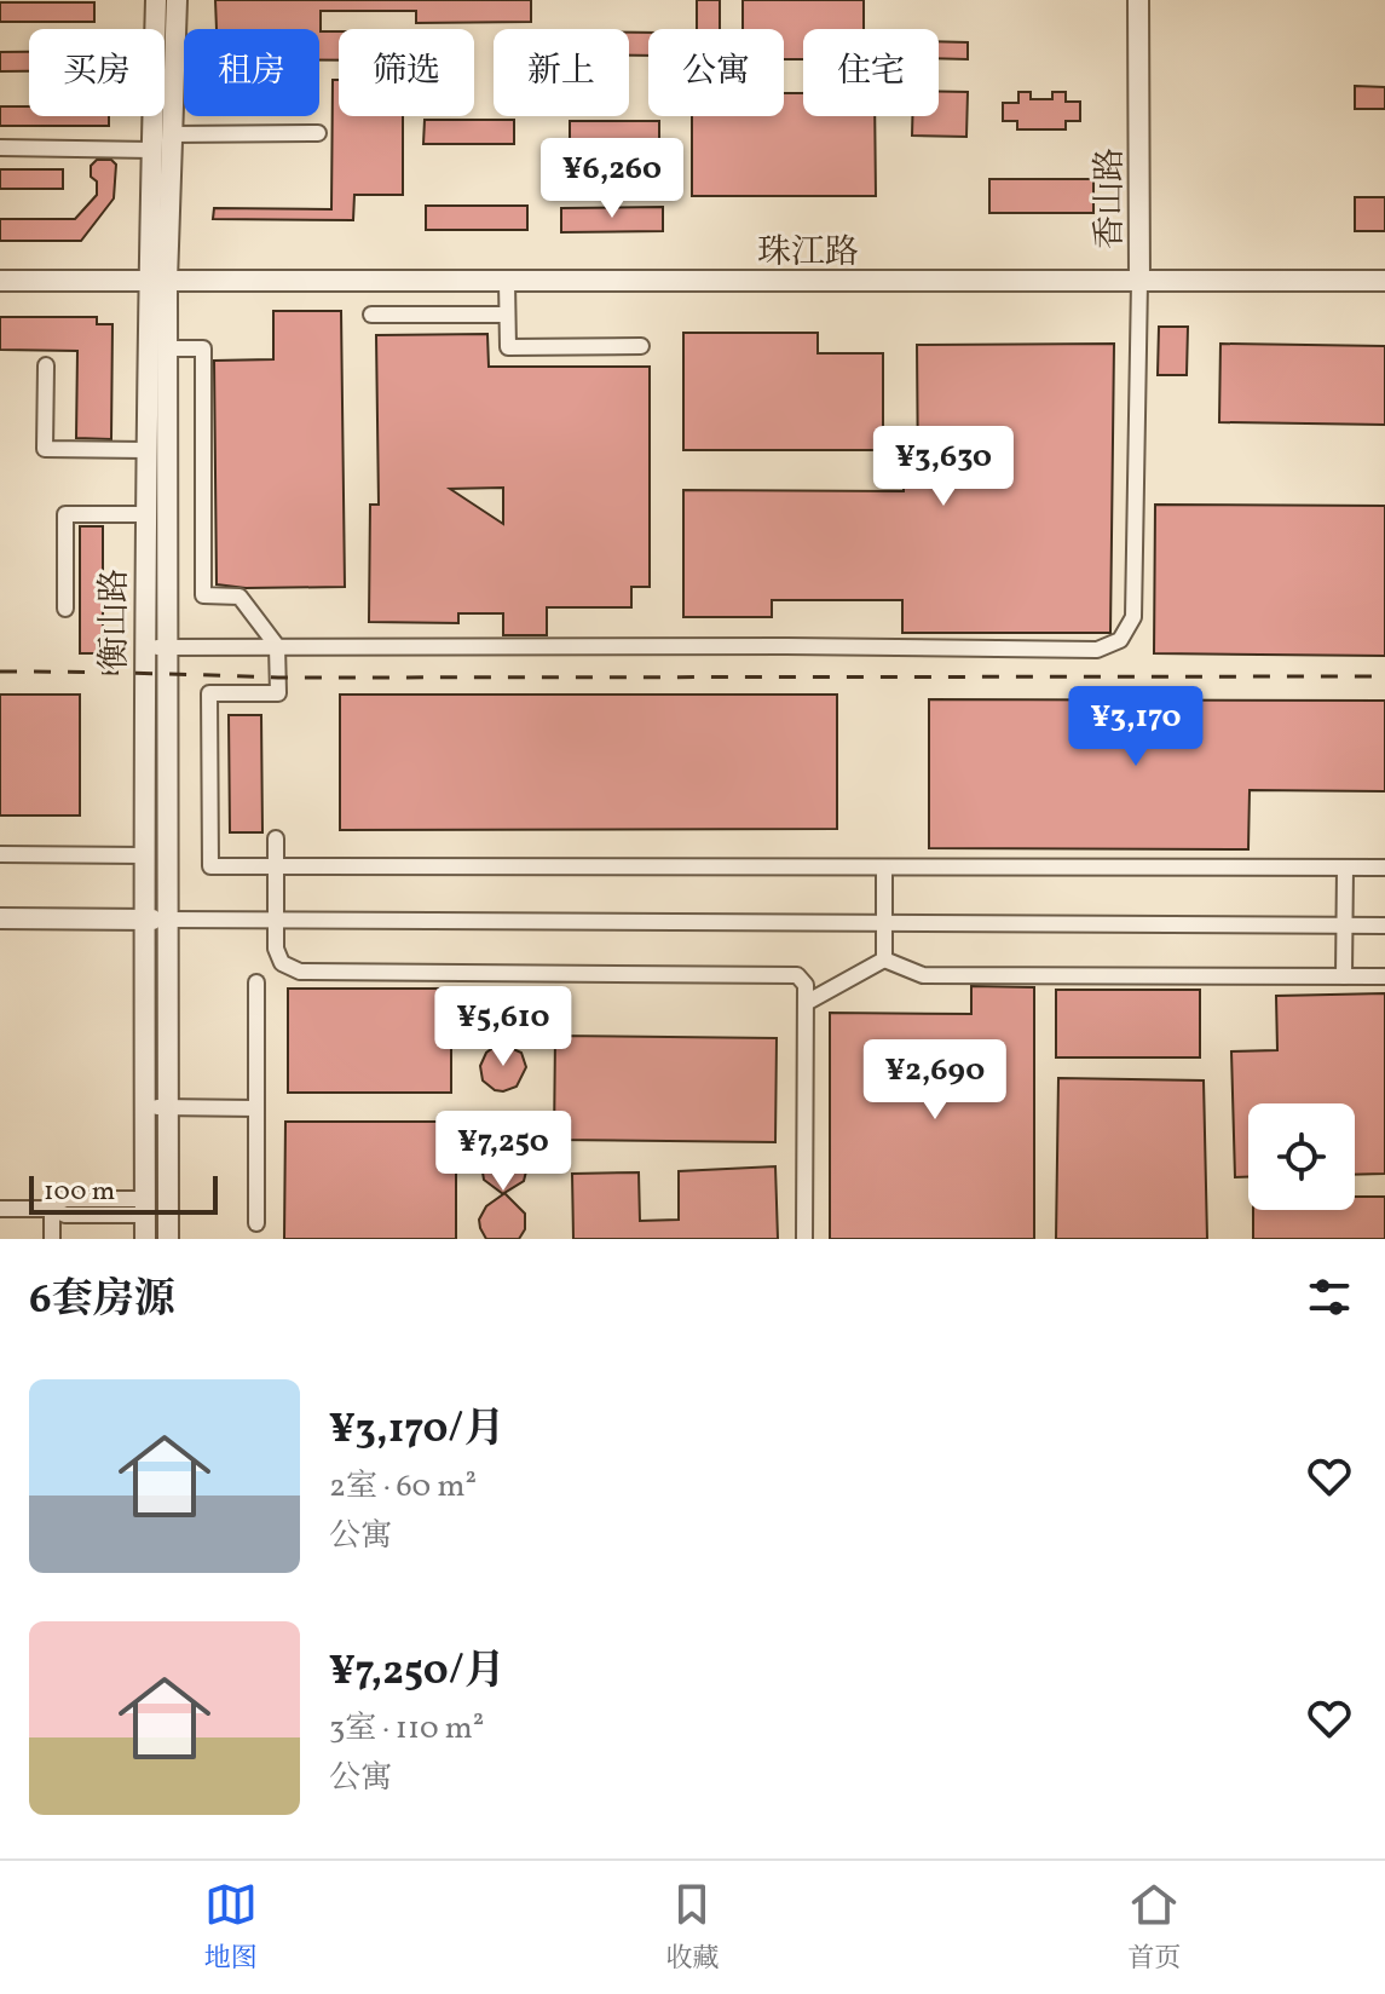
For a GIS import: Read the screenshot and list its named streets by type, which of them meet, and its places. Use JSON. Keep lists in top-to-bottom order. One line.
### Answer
{"streets":{"street":["香山路","珠江路","衡山路"]},"crossings":[["香山路","珠江路"],["珠江路","衡山路"]],"scale_bar":"100 m","page":{"chip":["买房","租房","筛选","新上","公寓","住宅"],"price":["¥6,260","¥3,630","¥3,170","¥5,610","¥2,690","¥7,250"],"scale":"100 m","heading":"6套房源","list":[{"name":"¥3,170/月","note":"2室 · 60 m² · 公寓"},{"name":"¥7,250/月","note":"3室 · 110 m² · 公寓"}],"tabs":["地图","收藏","首页"]}}
